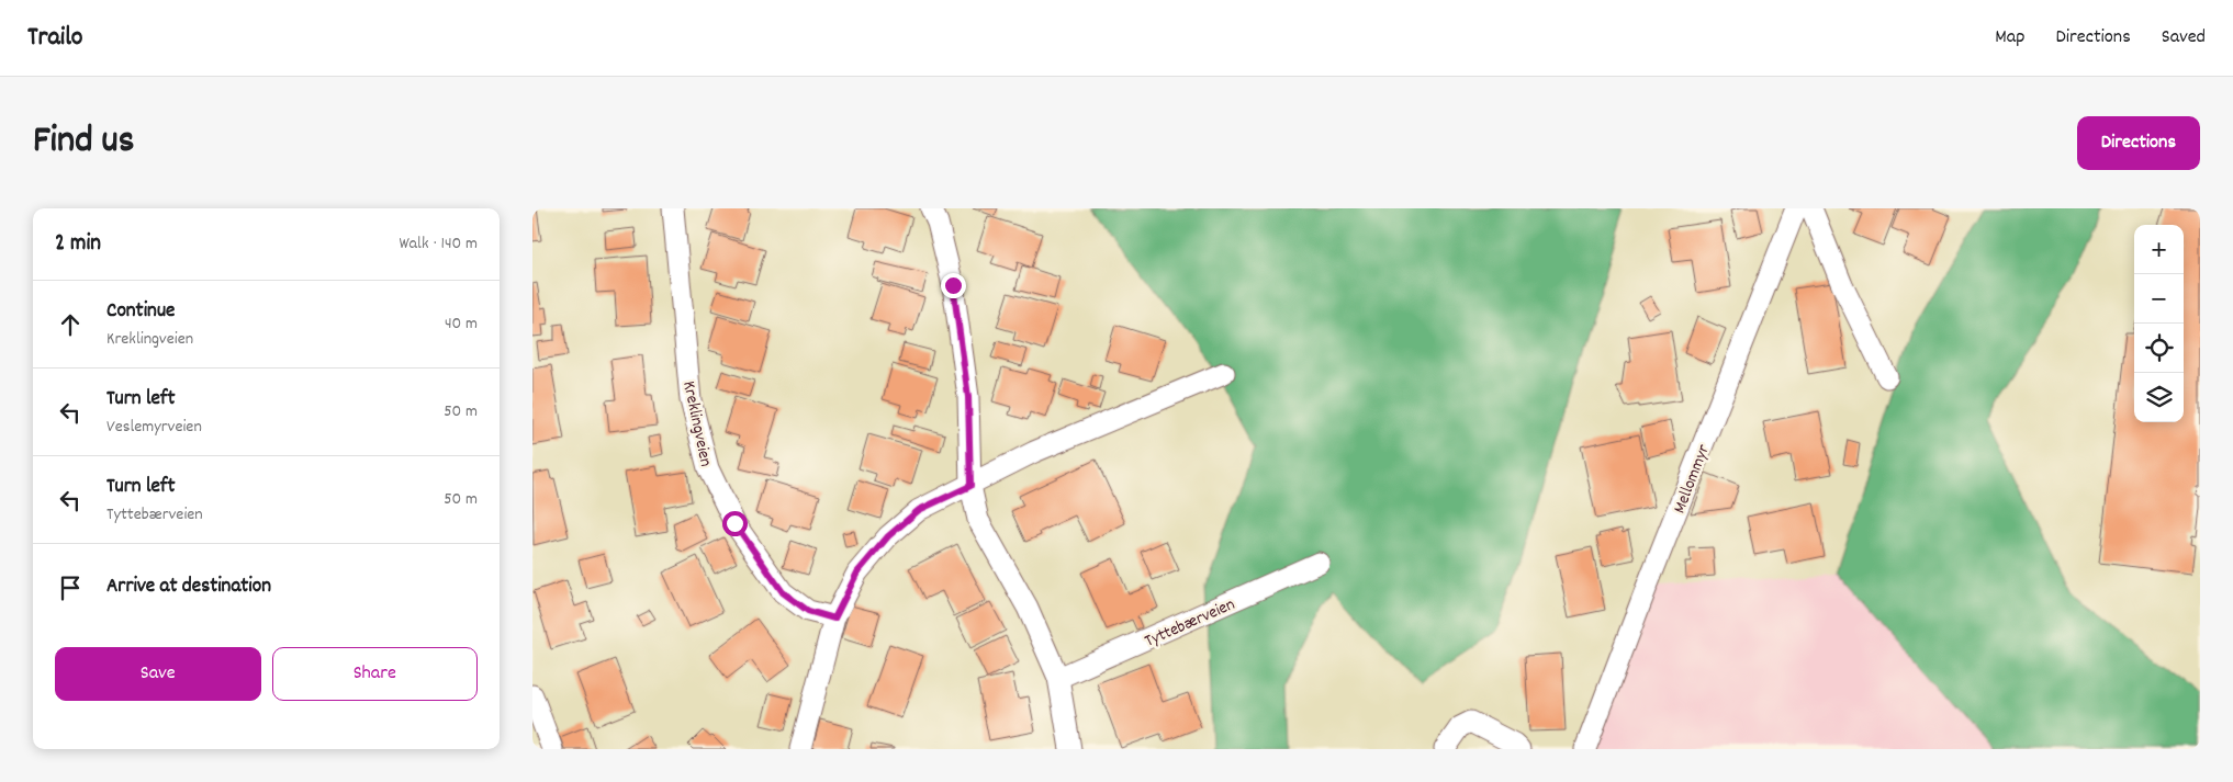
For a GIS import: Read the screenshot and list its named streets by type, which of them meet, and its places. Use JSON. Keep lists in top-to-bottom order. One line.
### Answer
{"streets":{"street":["Kreklingveien","Mellommyr","Tyttebærveien"]},"page":{"header":"Trailo","nav":["Map","Directions","Saved"],"title":"Find us","buttons":["Directions",["Save","Share"]],"heading":["2 min","Walk · 140 m"],"map_buttons":["+","−"],"list":[["Continue","Kreklingveien","40 m"],["Turn left","Veslemyrveien","50 m"],["Turn left","Tyttebærveien","50 m"],"Arrive at destination"]}}
